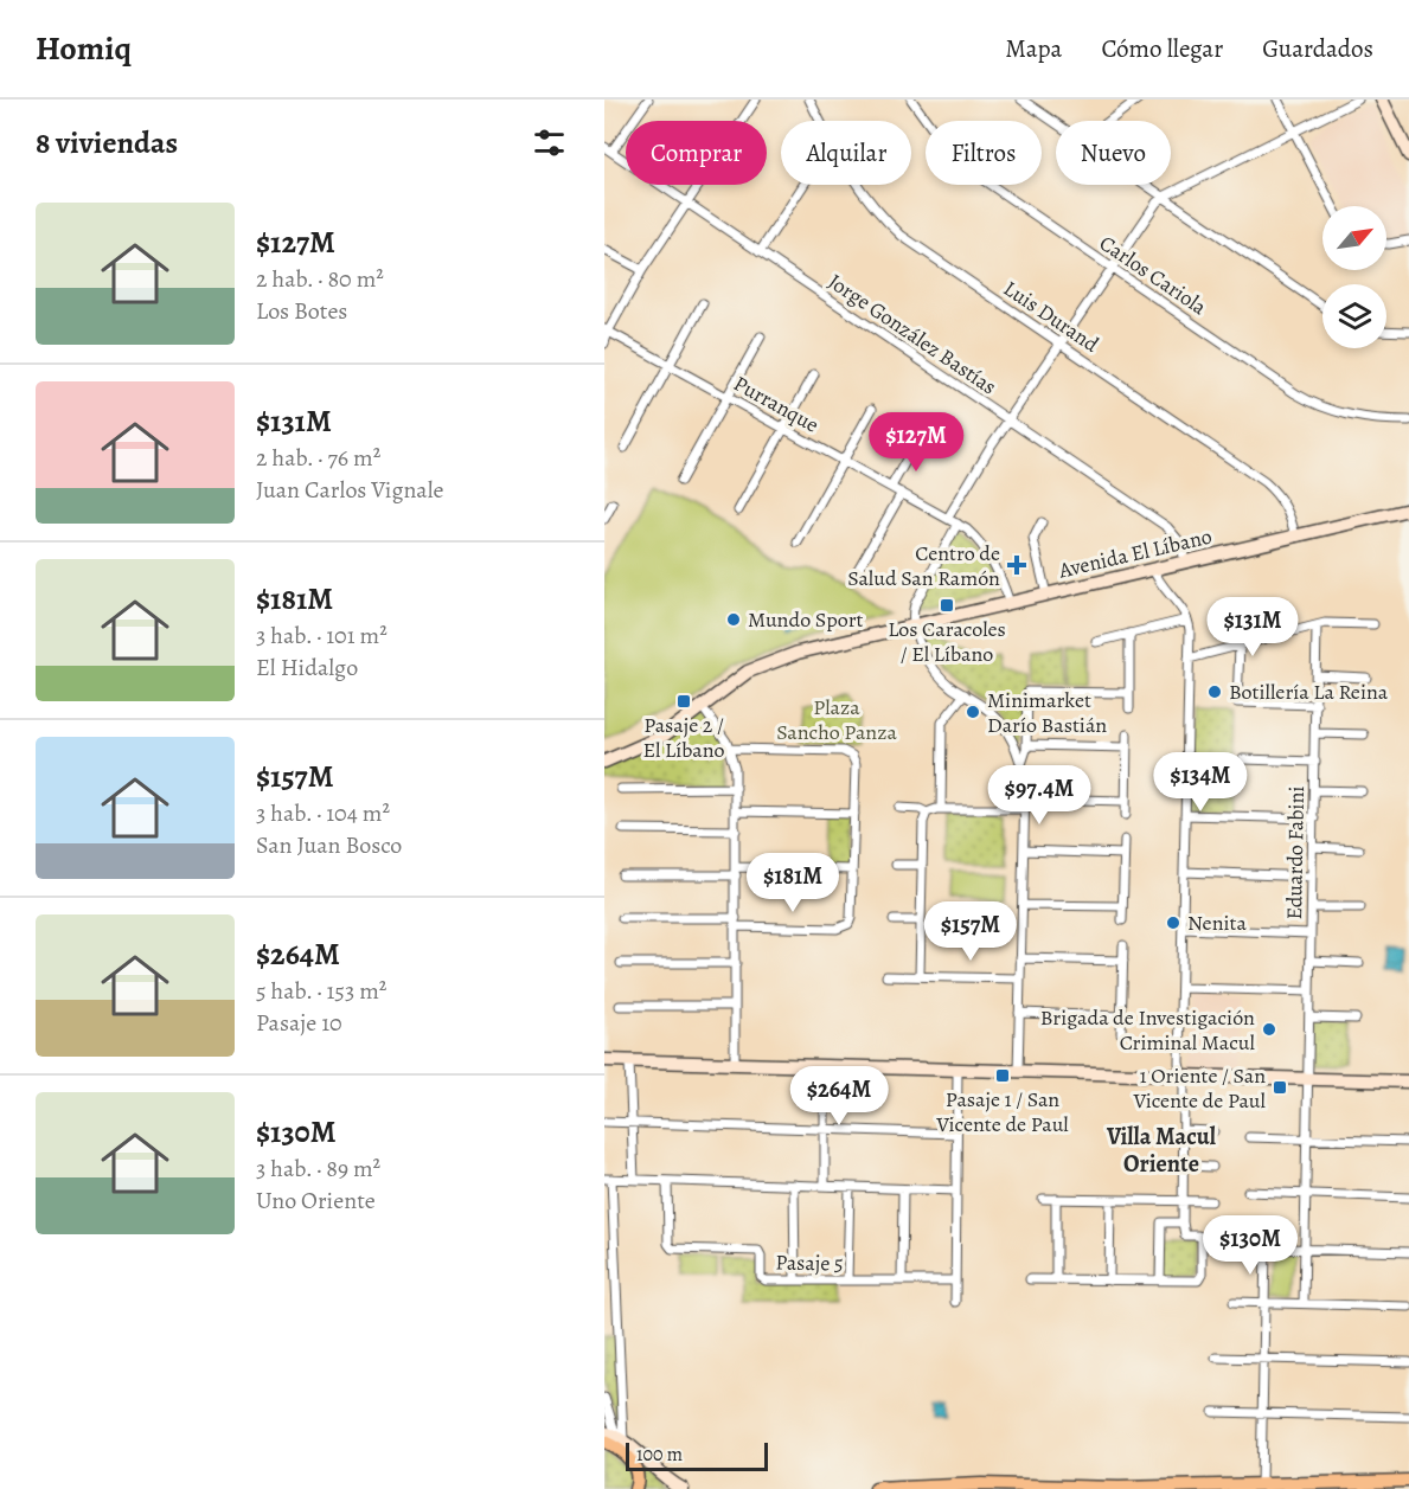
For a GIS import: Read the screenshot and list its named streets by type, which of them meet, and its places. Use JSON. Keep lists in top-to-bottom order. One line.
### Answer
{"streets":{"street":["Carlos Cariola","Luis Durand","Jorge González Bastías","Purranque","Avenida El Líbano","Eduardo Fabini","Pasaje 5"]},"crossings":[["Luis Durand","Avenida El Líbano"],["Jorge González Bastías","Avenida El Líbano"],["Purranque","Avenida El Líbano"]],"districts":["Villa Macul Oriente"],"parks":["Plaza Sancho Panza"],"places":{"health":["Centro de Salud San Ramón"],"transit":["Los Caracoles / El Líbano","Pasaje 2 / El Líbano","Pasaje 1 / San Vicente de Paul","1 Oriente / San Vicente de Paul"],"other":["Mundo Sport","Botillería La Reina","Minimarket Darío Bastián","Nenita","Brigada de Investigación Criminal Macul"]},"scale_bar":"100 m","north":"top right","page":{"header":"Homiq","nav":["Mapa","Cómo llegar","Guardados"],"heading":"8 viviendas","chip":["Comprar","Alquilar","Filtros","Nuevo"],"list":[{"name":"$127M","note":"2 hab. · 80 m² · Los Botes"},{"name":"$131M","note":"2 hab. · 76 m² · Juan Carlos Vignale"},{"name":"$181M","note":"3 hab. · 101 m² · El Hidalgo"},{"name":"$157M","note":"3 hab. · 104 m² · San Juan Bosco"},{"name":"$264M","note":"5 hab. · 153 m² · Pasaje 10"},{"name":"$130M","note":"3 hab. · 89 m² · Uno Oriente"}],"price":["$127M","$131M","$134M","$97.4M","$181M","$157M","$264M","$130M"],"scale":"100 m"}}
